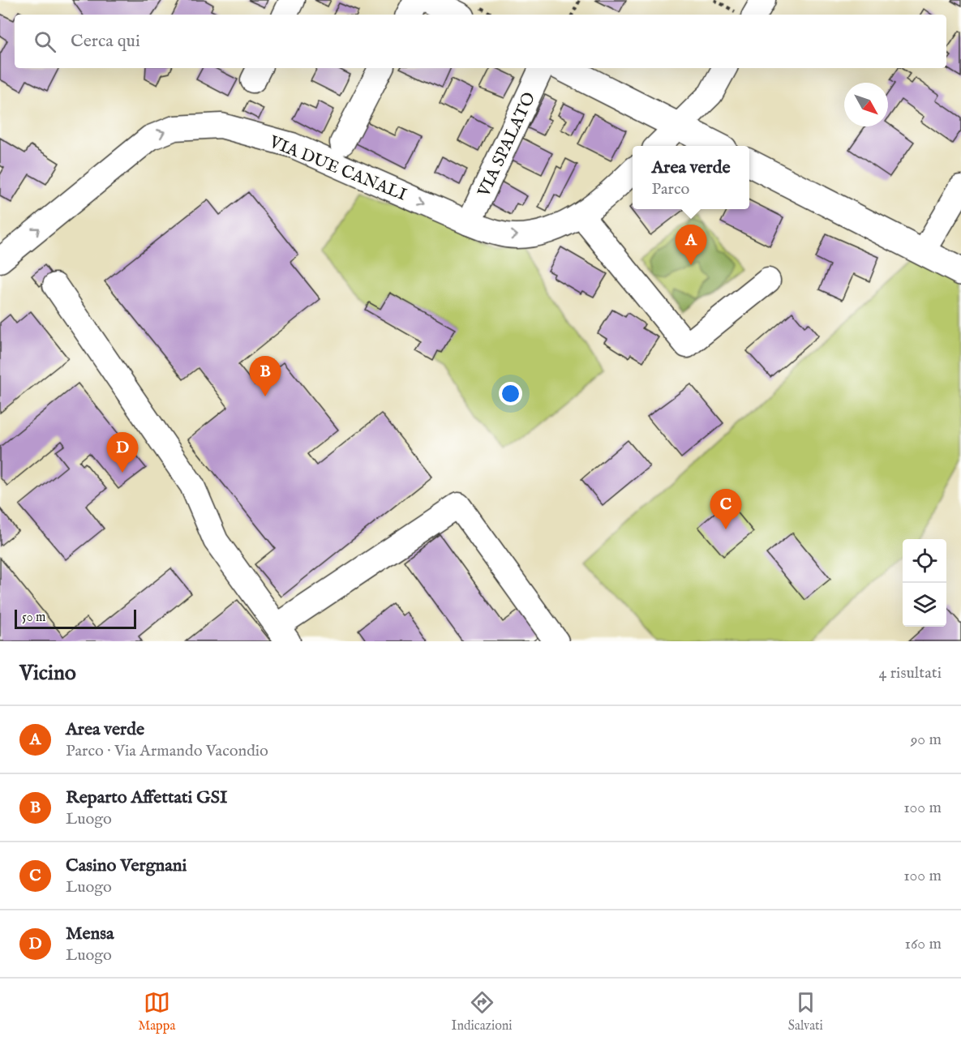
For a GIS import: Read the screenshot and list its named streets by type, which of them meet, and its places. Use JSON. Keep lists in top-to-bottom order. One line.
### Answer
{"streets":{"street":["VIA SPALATO","VIA DUE CANALI"]},"crossings":[["VIA SPALATO","VIA DUE CANALI"]],"one_way":["VIA DUE CANALI"],"scale_bar":"50 m","north":"bottom right","page":{"search":"Cerca qui","popup":["Area verde","Parco"],"pins":["A","B","D","C"],"scale":"50 m","heading":["Vicino","4 risultati"],"list":[{"mark":"A","name":"Area verde","note":"Parco · Via Armando Vacondio","value":"90 m"},{"mark":"B","name":"Reparto Affettati GSI","note":"Luogo","value":"100 m"},{"mark":"C","name":"Casino Vergnani","note":"Luogo","value":"100 m"},{"mark":"D","name":"Mensa","note":"Luogo","value":"160 m"}],"nav":["Mappa","Indicazioni","Salvati"]}}
